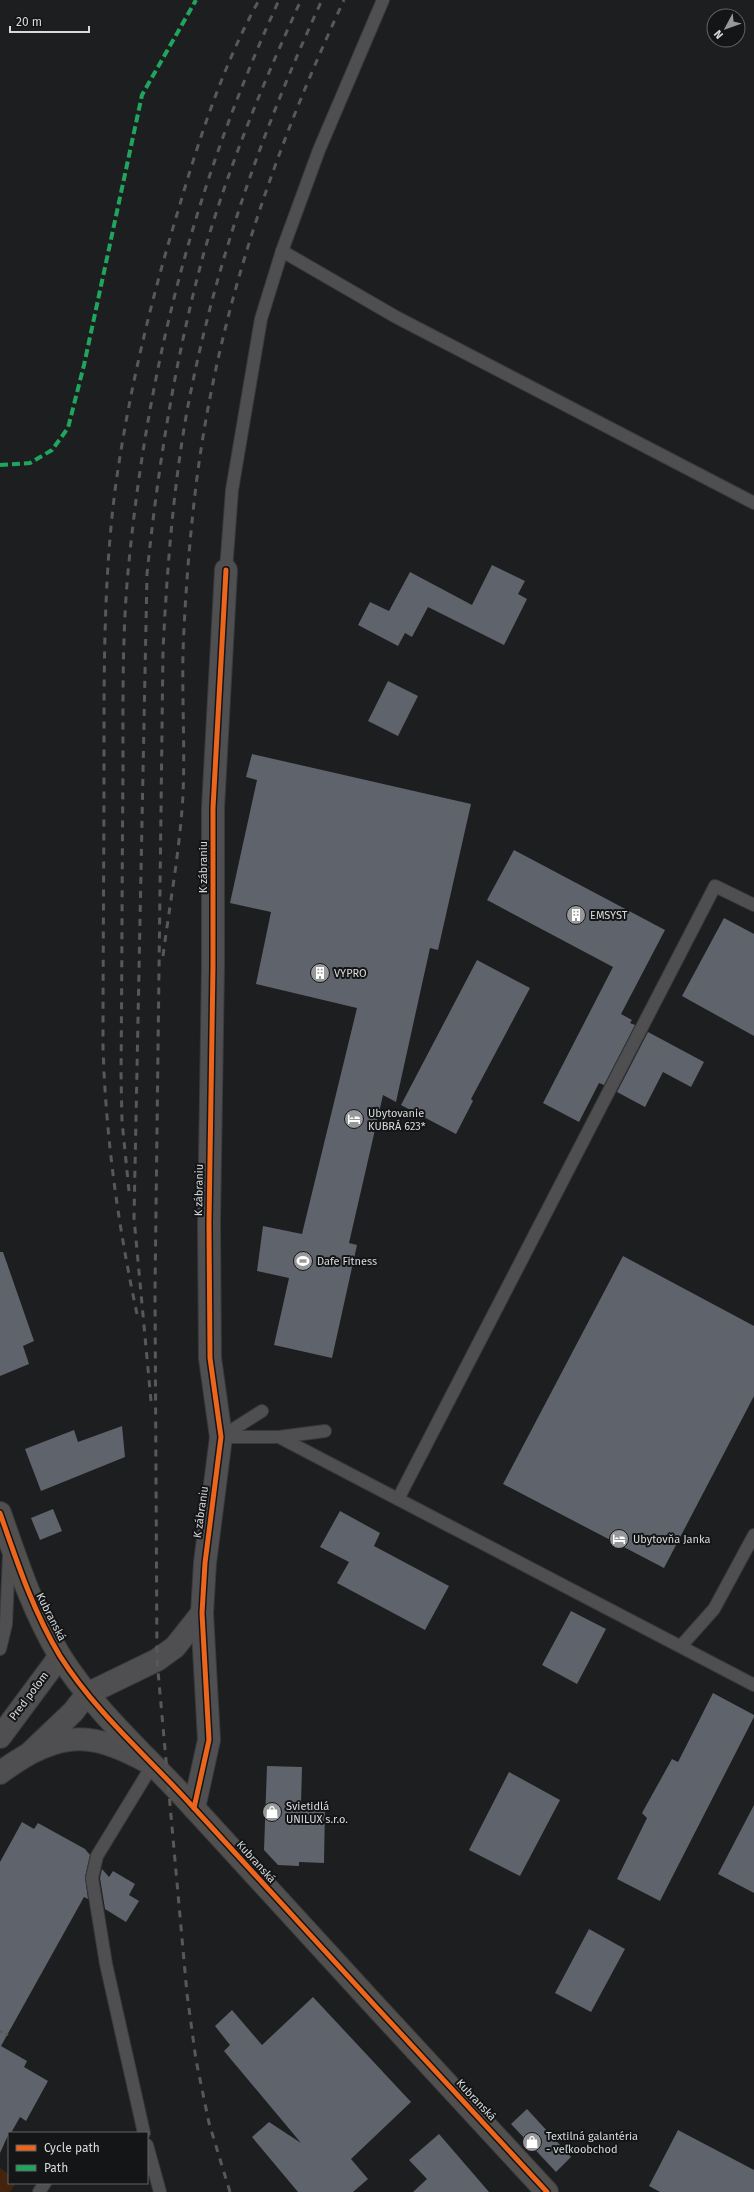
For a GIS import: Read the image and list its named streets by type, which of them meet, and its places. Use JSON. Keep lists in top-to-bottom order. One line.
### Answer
{"streets":{"street":["K zábraniu","Kubranská","Pred poľom"]},"crossings":[["K zábraniu","Kubranská"],["Kubranská","Pred poľom"]],"places":{"building":["EMSYST","VYPRO"],"hotel":["Ubytovanie KUBRÁ 623*","Ubytovňa Janka"],"sports":["Dafe Fitness"],"shop":["Svietidlá UNILUX s.r.o.","Textilná galantéria - veľkoobchod"]},"legend":["Cycle path","Path"],"scale_bar":"20 m","north":"bottom left"}
